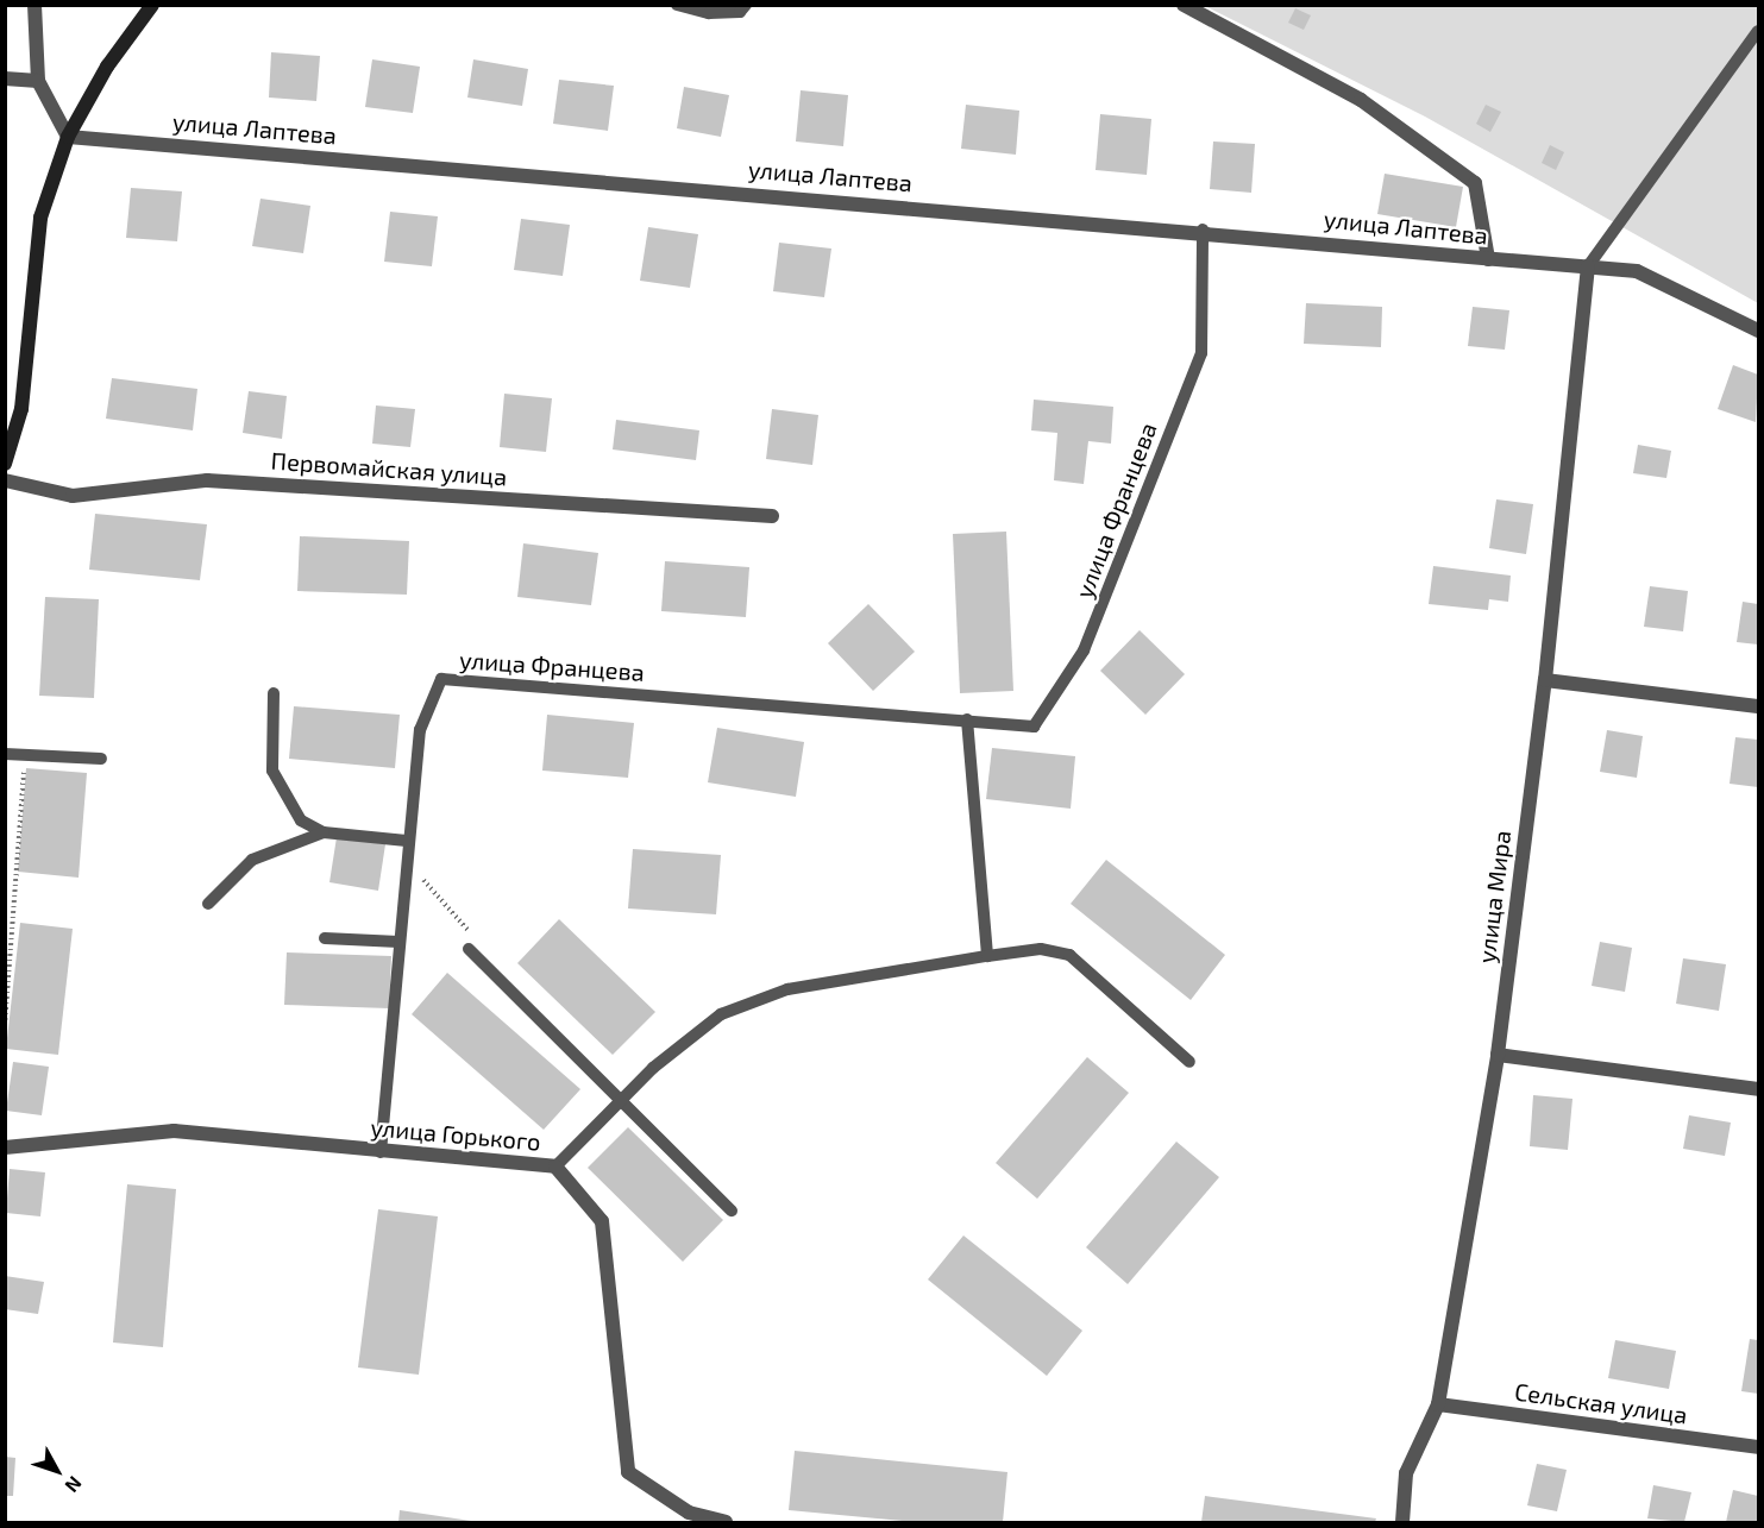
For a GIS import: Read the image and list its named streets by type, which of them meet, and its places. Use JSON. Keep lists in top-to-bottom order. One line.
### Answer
{"streets":{"street":["улица Лаптева","Первомайская улица","улица Мира","улица Горького","Сельская улица"],"lane":["улица Францева"]},"crossings":[["улица Лаптева","улица Францева"],["улица Лаптева","улица Мира"],["улица Францева","улица Горького"],["улица Мира","Сельская улица"]],"north":"bottom right"}
